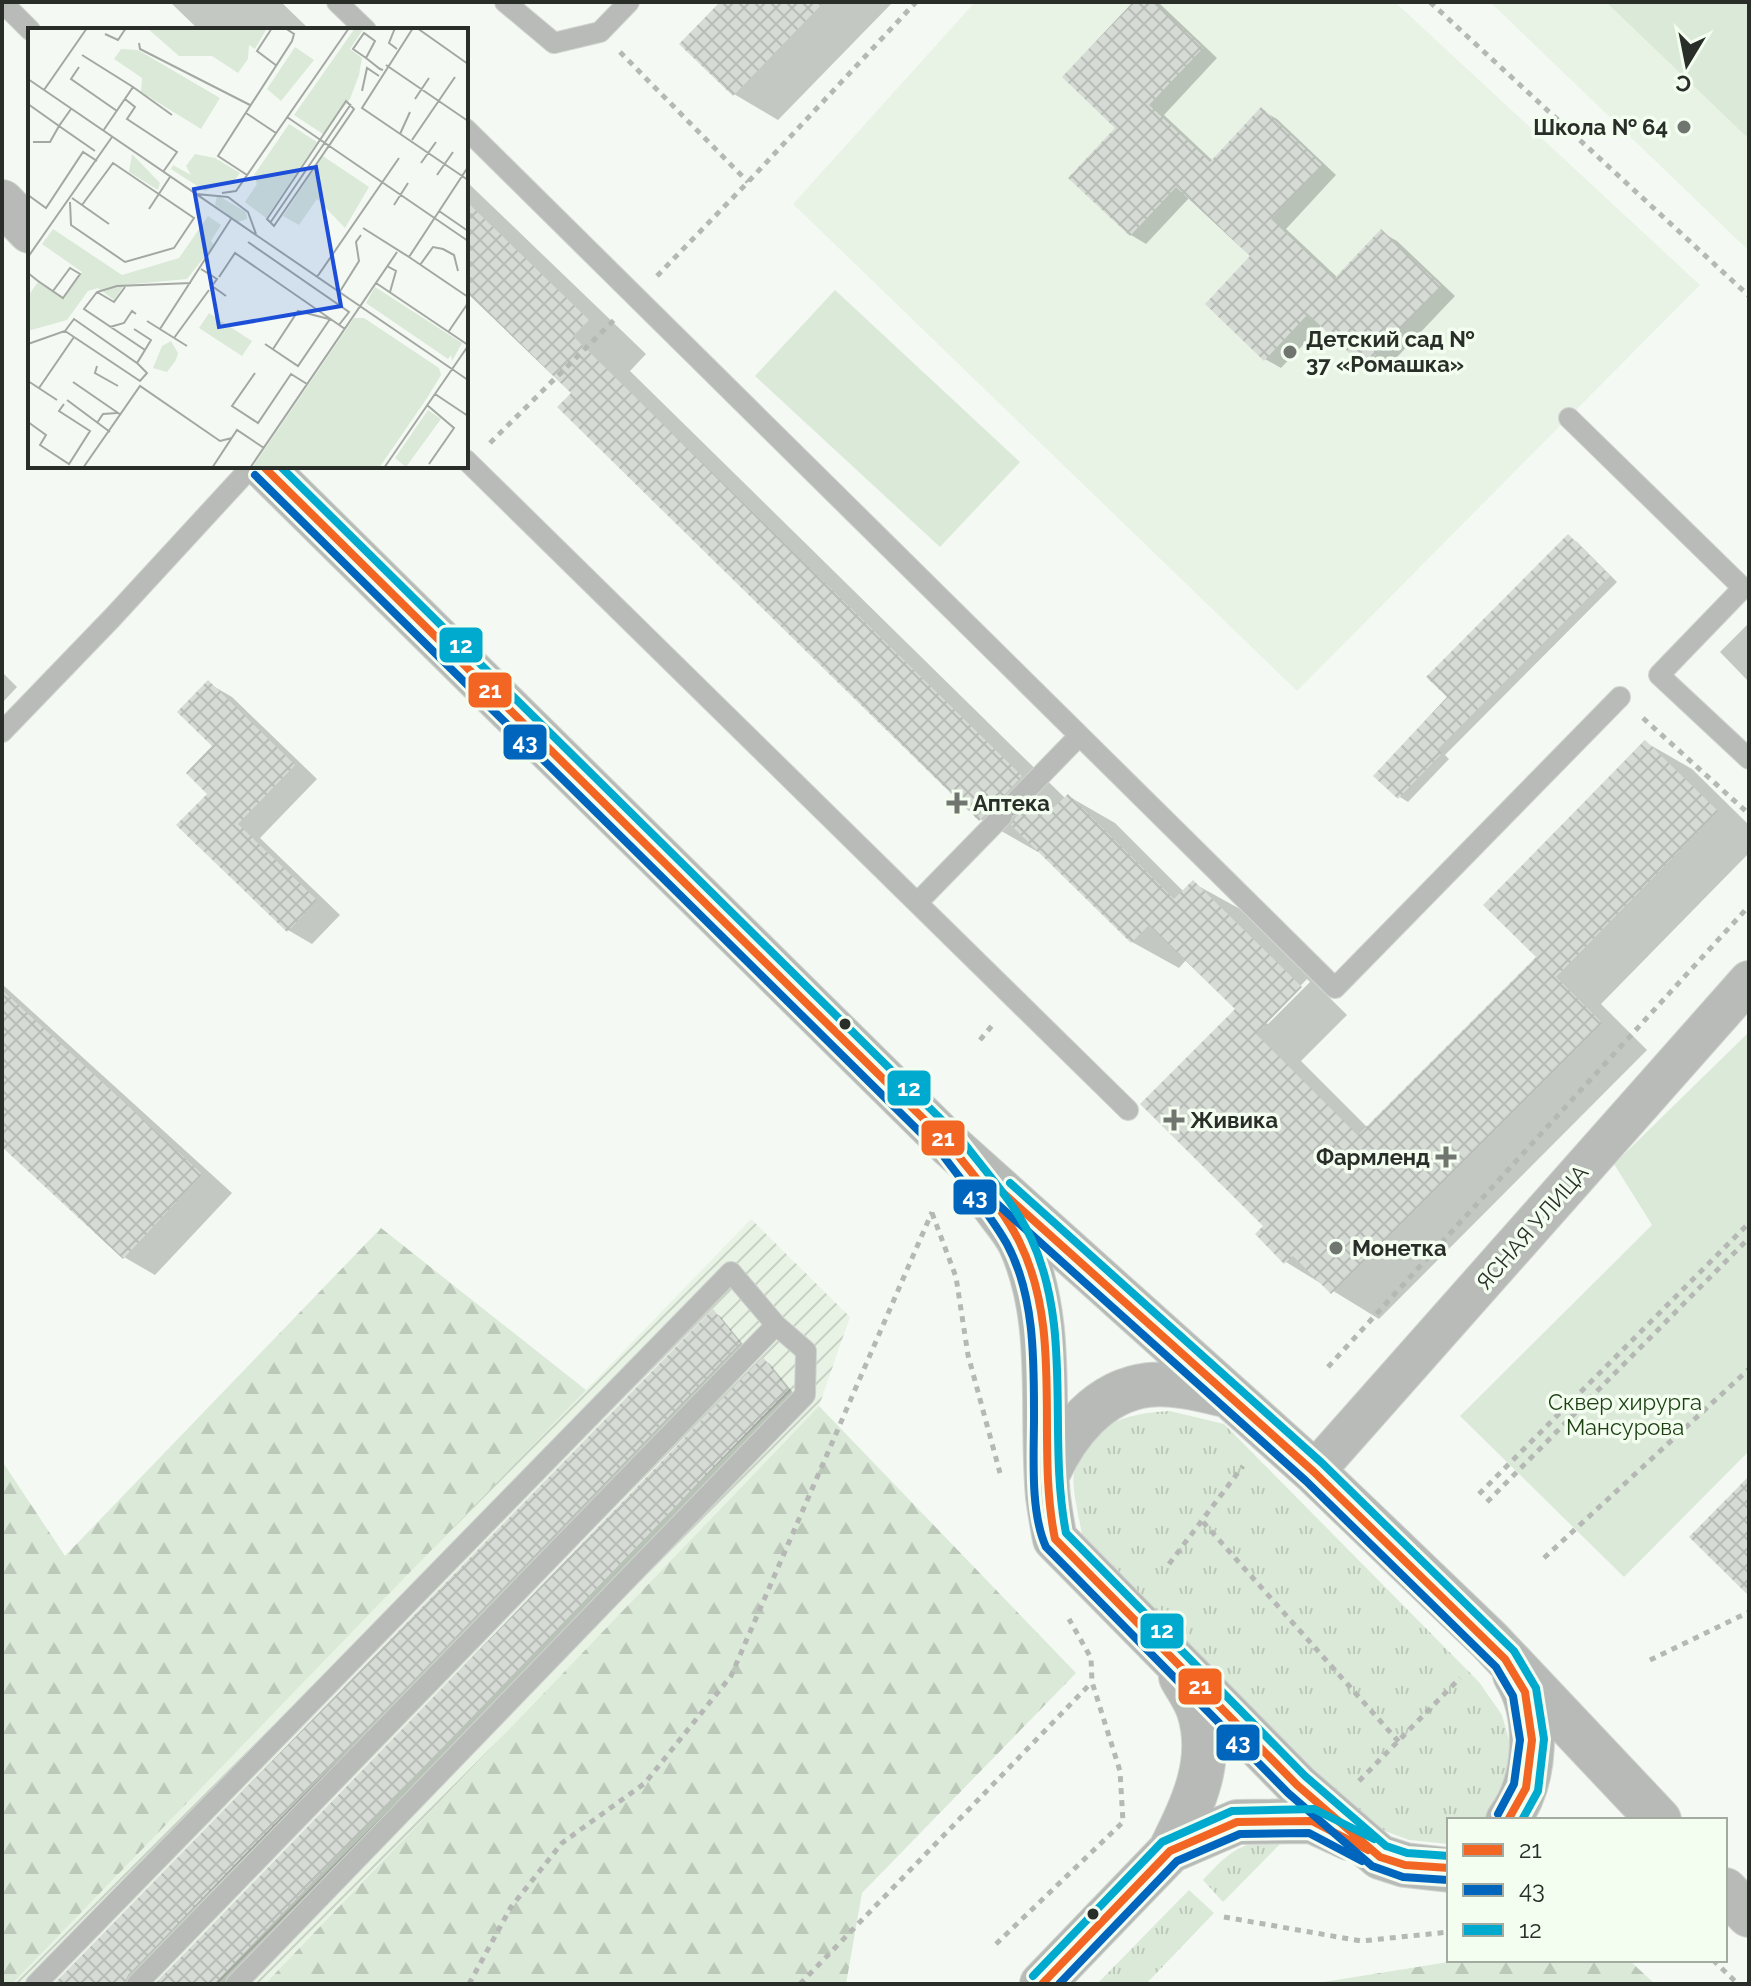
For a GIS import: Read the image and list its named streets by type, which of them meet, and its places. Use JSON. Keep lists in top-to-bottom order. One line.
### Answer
{"streets":{"street":["ЯСНАЯ УЛИЦА"]},"parks":["Сквер хирурга Мансурова"],"places":{"other":["Школа № 64","Детский сад № 37 «Ромашка»","Монетка"],"health":["Аптека","Живика","Фармленд"]},"lines":["transit line 21","transit line 12","transit line 43"],"legend":["21","43","12"],"north":"bottom"}
